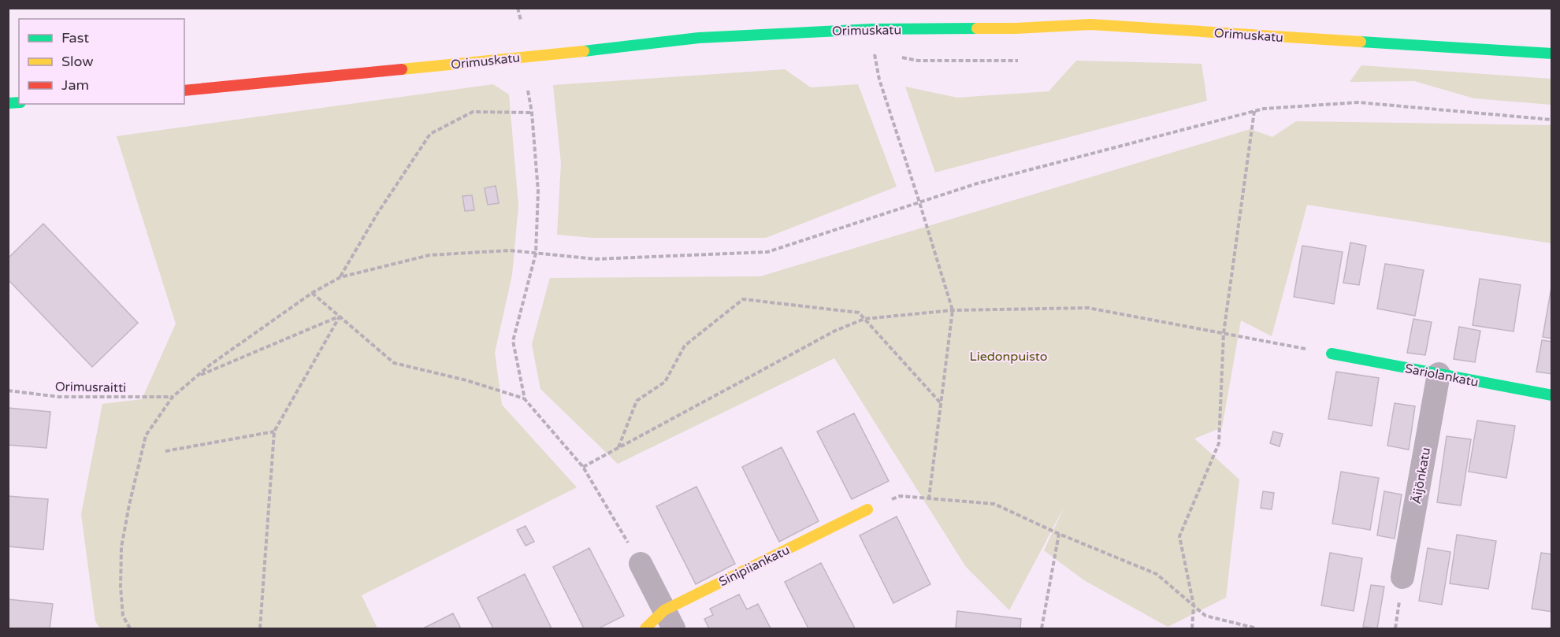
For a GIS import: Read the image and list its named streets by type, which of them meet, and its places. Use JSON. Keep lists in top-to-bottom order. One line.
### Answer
{"streets":{"main road":["Orimuskatu","Sariolankatu","Sinipiiankatu"],"street":["Äijönkatu"],"path":["Orimusraitti"]},"crossings":[["Sariolankatu","Äijönkatu"]],"parks":["Liedonpuisto"],"legend":["Fast","Slow","Jam"]}
